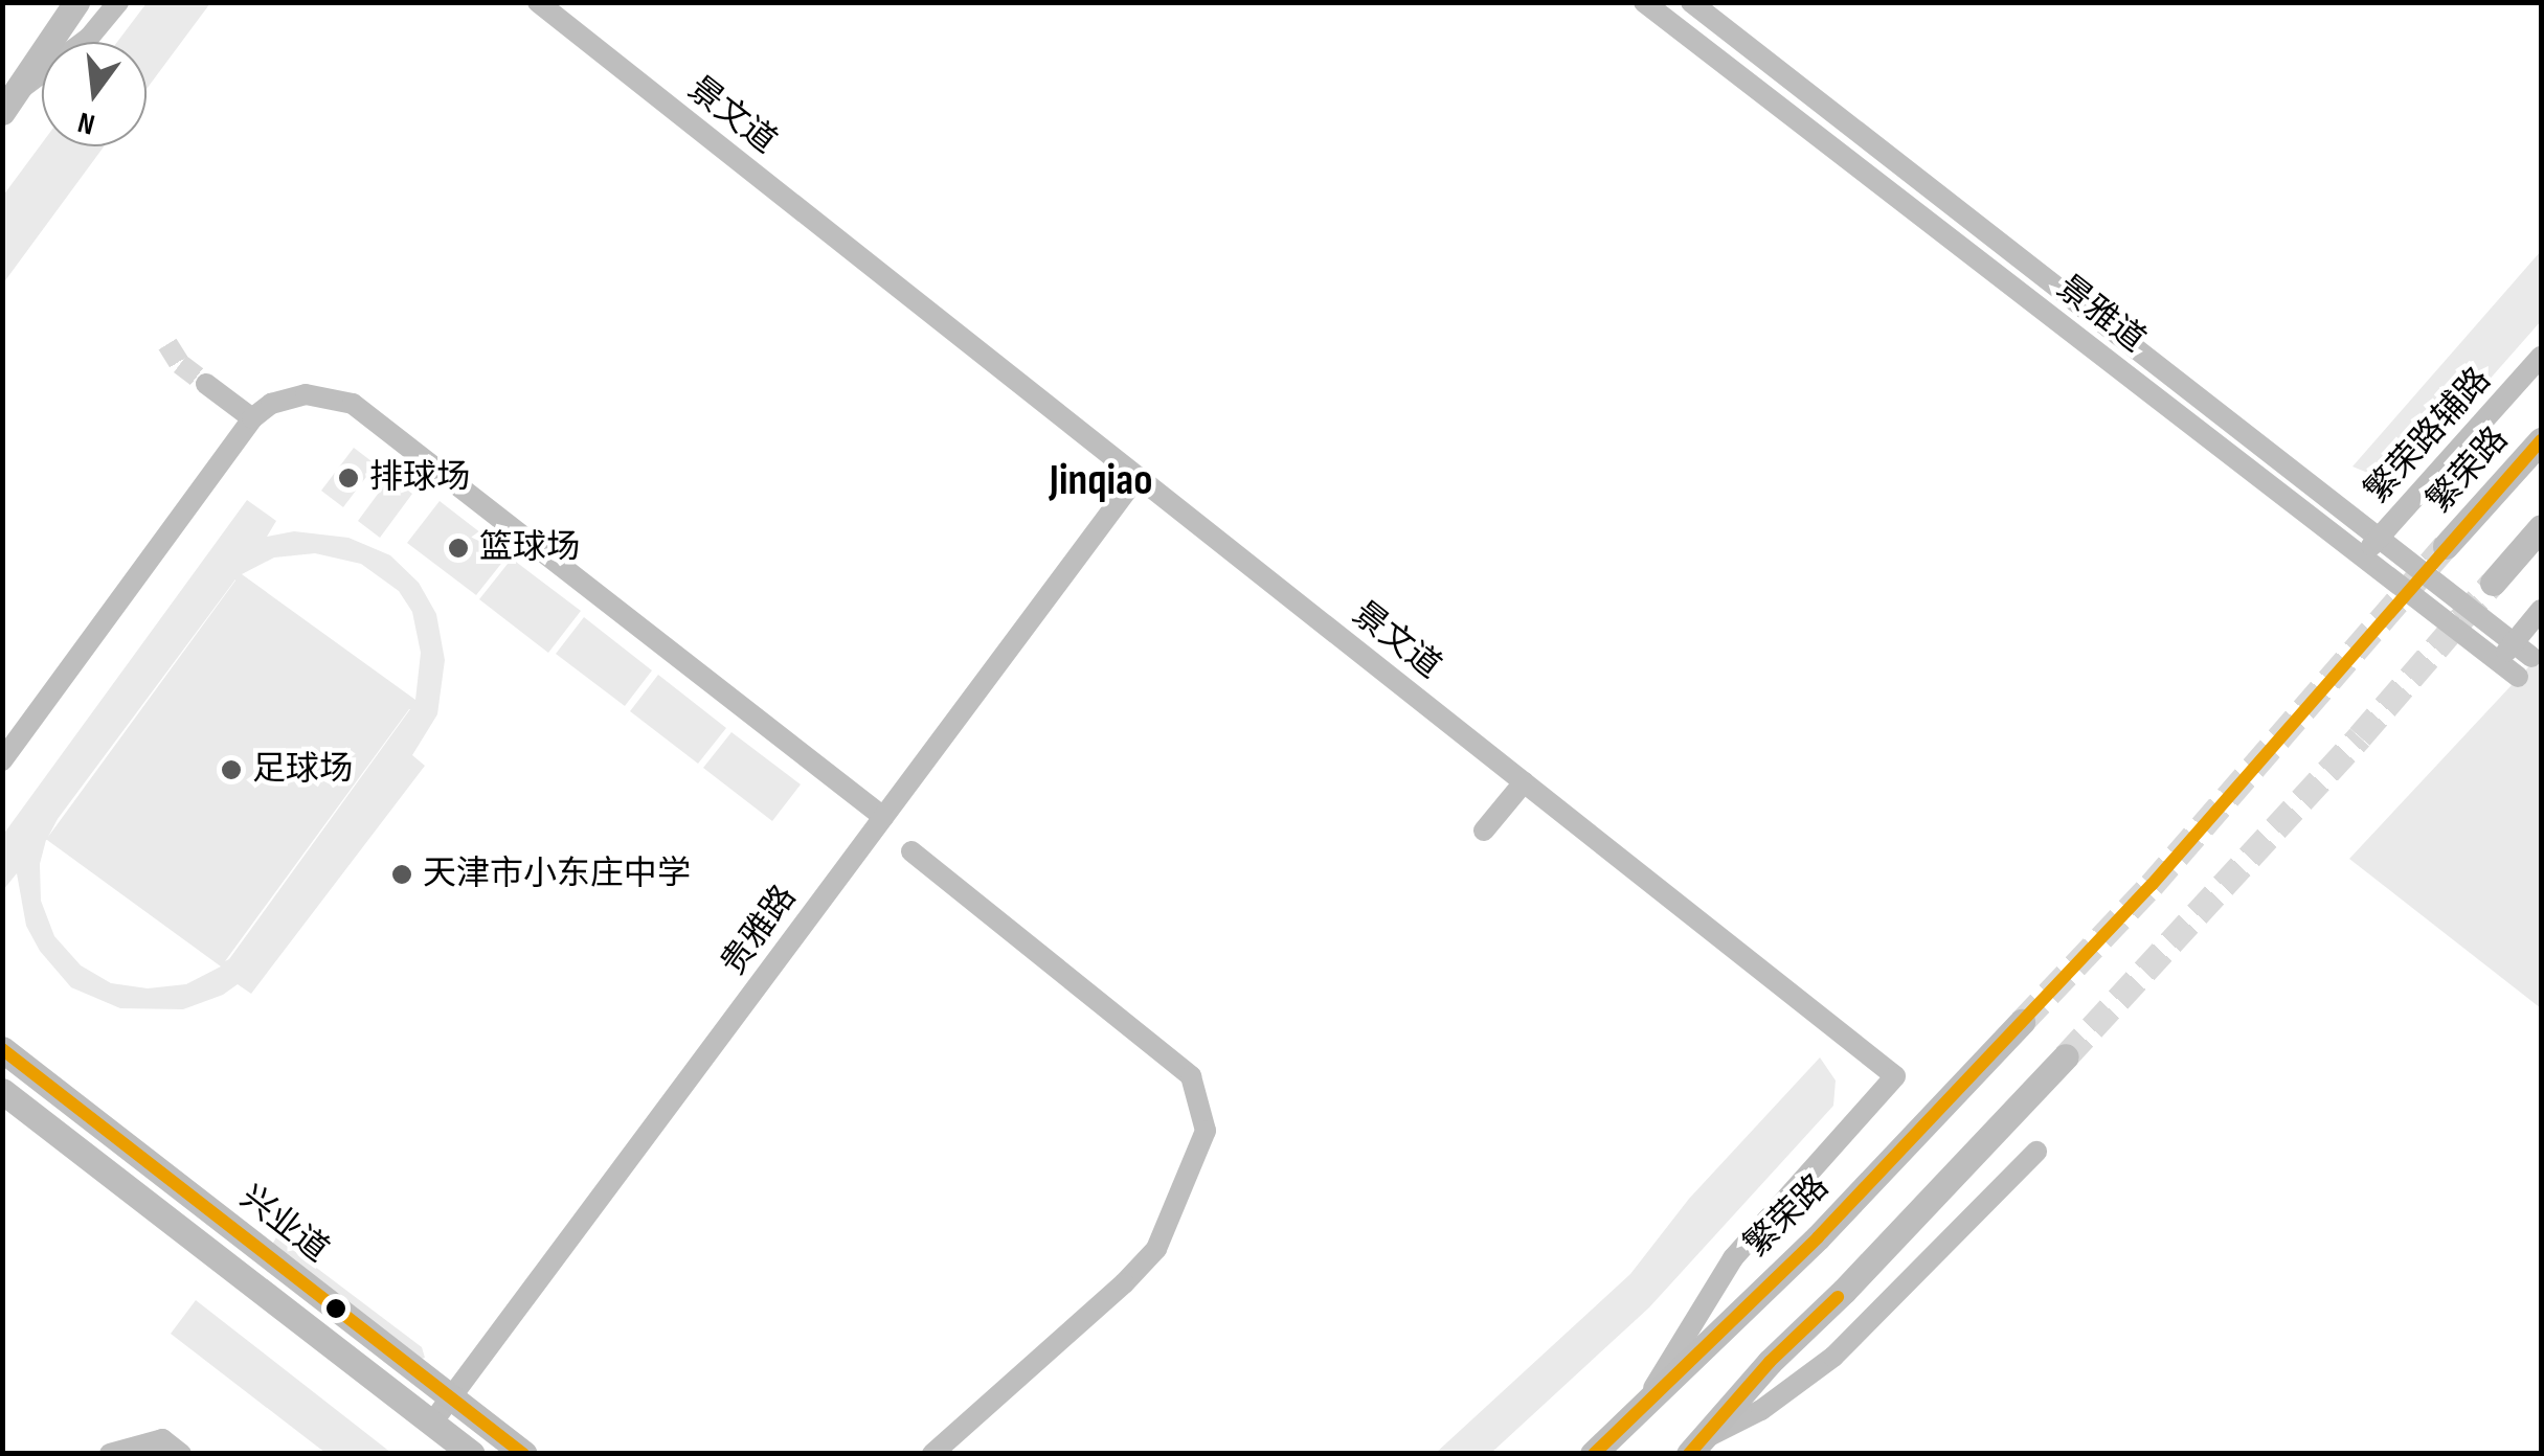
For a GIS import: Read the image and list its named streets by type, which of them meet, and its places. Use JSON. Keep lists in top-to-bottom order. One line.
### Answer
{"streets":{"main road":["繁荣路","兴业道"],"street":["景文道","景雅道","繁荣路辅路","贵雅路"]},"crossings":[["景文道","繁荣路"],["景文道","贵雅路"],["景雅道","繁荣路辅路"],["贵雅路","兴业道"]],"districts":["Jinqiao"],"places":["排球场","篮球场","足球场","天津市小东庄中学"],"north":"bottom"}
